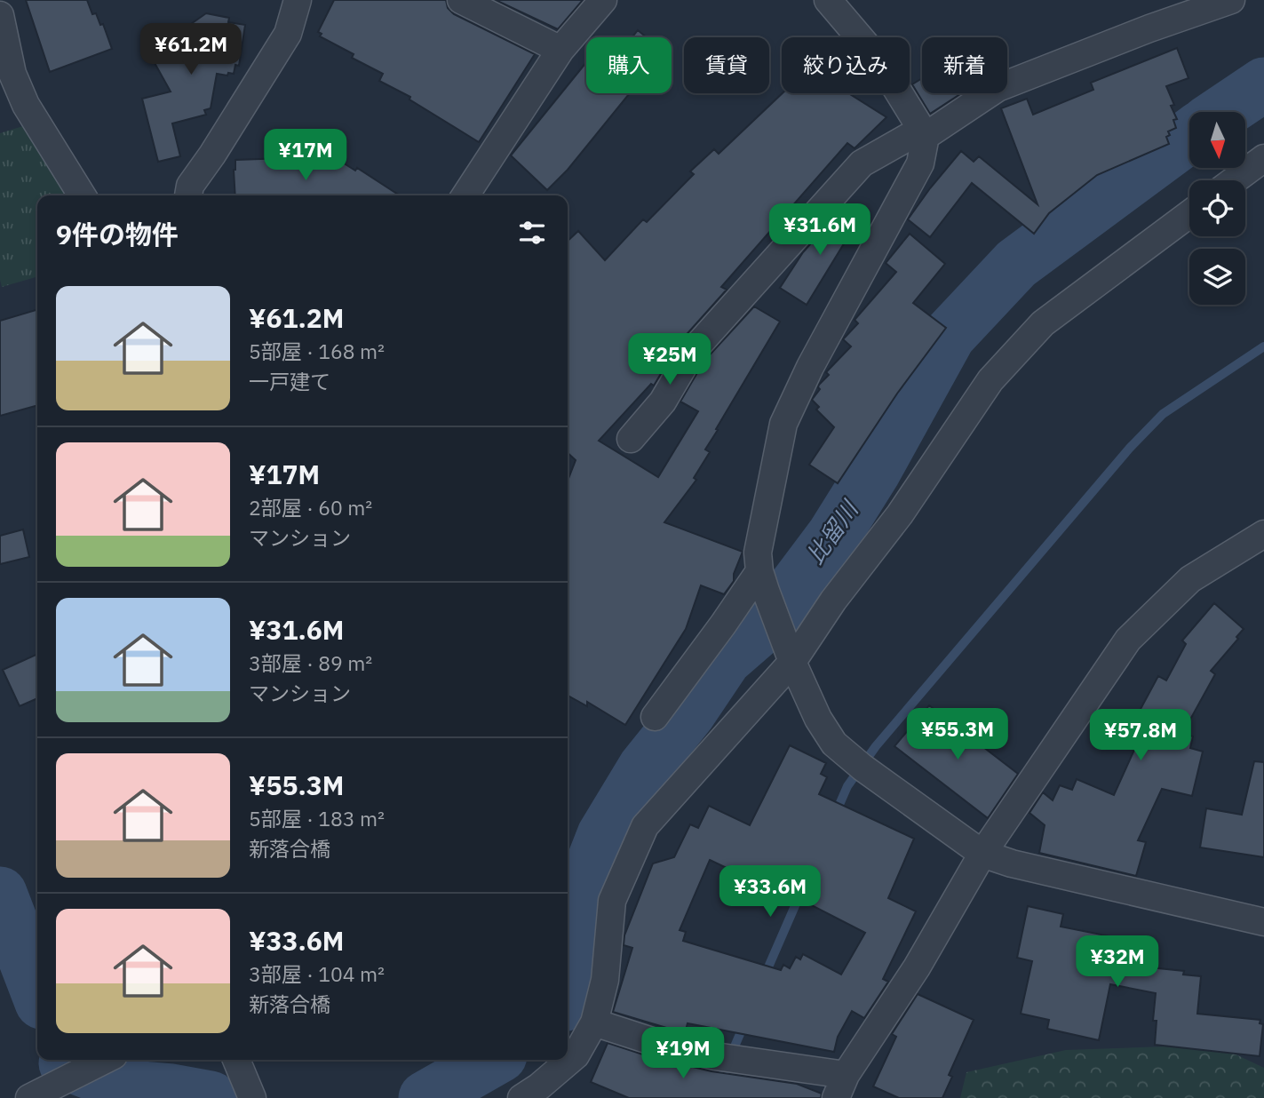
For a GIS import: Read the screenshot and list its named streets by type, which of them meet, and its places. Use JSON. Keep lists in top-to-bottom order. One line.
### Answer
{"water":["比留川"],"north":"bottom","page":{"price":["¥61.2M","¥17M","¥31.6M","¥25M","¥55.3M","¥57.8M","¥33.6M","¥32M","¥19M"],"chip":["購入","賃貸","絞り込み","新着"],"heading":"9件の物件","list":[{"name":"¥61.2M","note":"5部屋 · 168 m² · 一戸建て"},{"name":"¥17M","note":"2部屋 · 60 m² · マンション"},{"name":"¥31.6M","note":"3部屋 · 89 m² · マンション"},{"name":"¥55.3M","note":"5部屋 · 183 m² · 新落合橋"},{"name":"¥33.6M","note":"3部屋 · 104 m² · 新落合橋"}]}}
